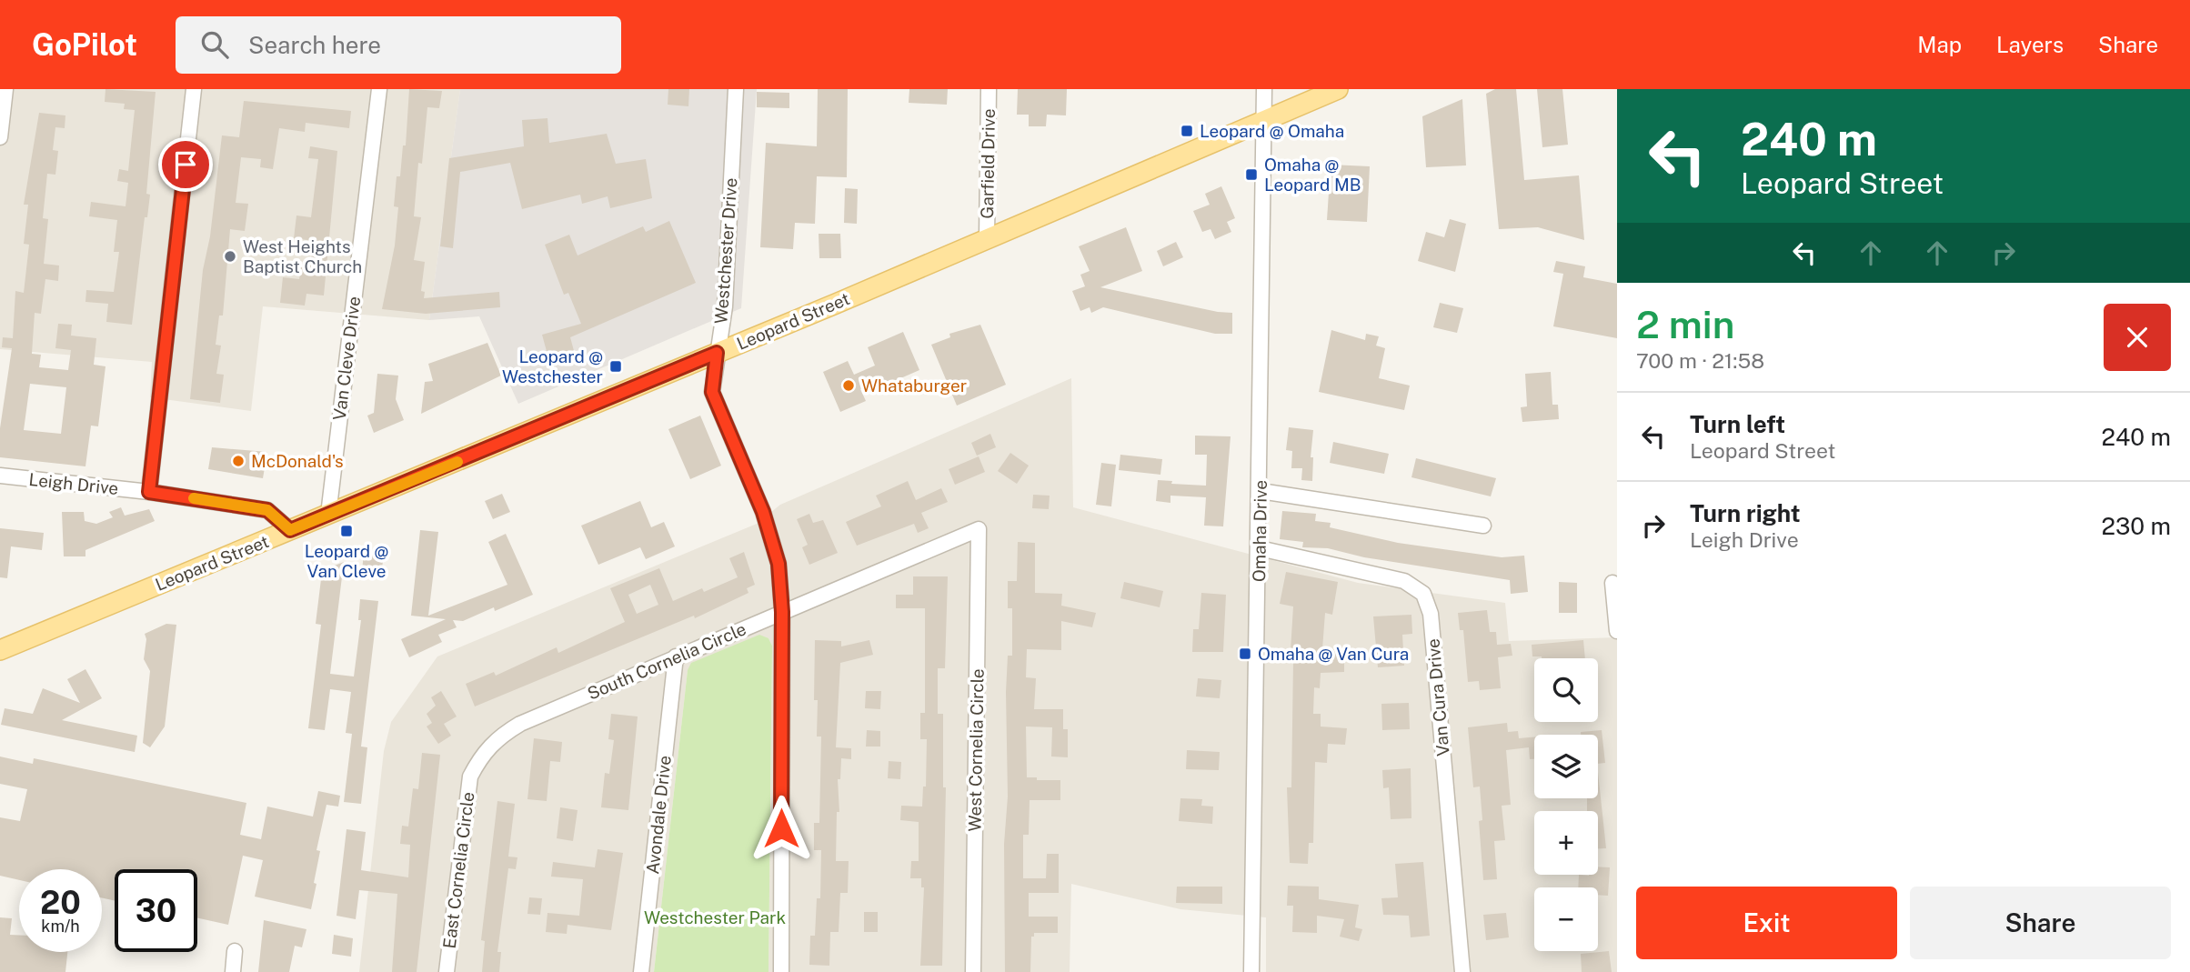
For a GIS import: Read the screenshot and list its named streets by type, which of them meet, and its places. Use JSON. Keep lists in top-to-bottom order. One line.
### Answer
{"streets":{"main road":["Leopard Street"],"street":["Garfield Drive","Westchester Drive","Van Cleve Drive","Leigh Drive","Omaha Drive","South Cornelia Circle","Van Cura Drive","West Cornelia Circle","Avondale Drive","East Cornelia Circle"]},"crossings":[["Garfield Drive","Leopard Street"],["Westchester Drive","Leopard Street"],["Westchester Drive","South Cornelia Circle"],["Leopard Street","Van Cleve Drive"],["Leopard Street","Leigh Drive"],["Leopard Street","Omaha Drive"],["Omaha Drive","Van Cura Drive"],["South Cornelia Circle","West Cornelia Circle"],["South Cornelia Circle","Avondale Drive"],["South Cornelia Circle","East Cornelia Circle"]],"parks":["Westchester Park"],"places":{"transit":["Leopard @ Omaha","Omaha @ Leopard MB","Leopard @ Westchester","Leopard @ Van Cleve","Omaha @ Van Cura"],"other":["West Heights Baptist Church","Whataburger","McDonald's"]},"page":{"header":"GoPilot","search":"Search here","nav":["Map","Layers","Share"],"turn":["240 m","Leopard Street"],"heading":["2 min","700 m · 21:58"],"list":[{"name":"Turn left","note":"Leopard Street","value":"240 m"},{"name":"Turn right","note":"Leigh Drive","value":"230 m"}],"map_buttons":["+","−"],"speed":"20 km/h","limit":"30","buttons":["Exit","Share"]}}
